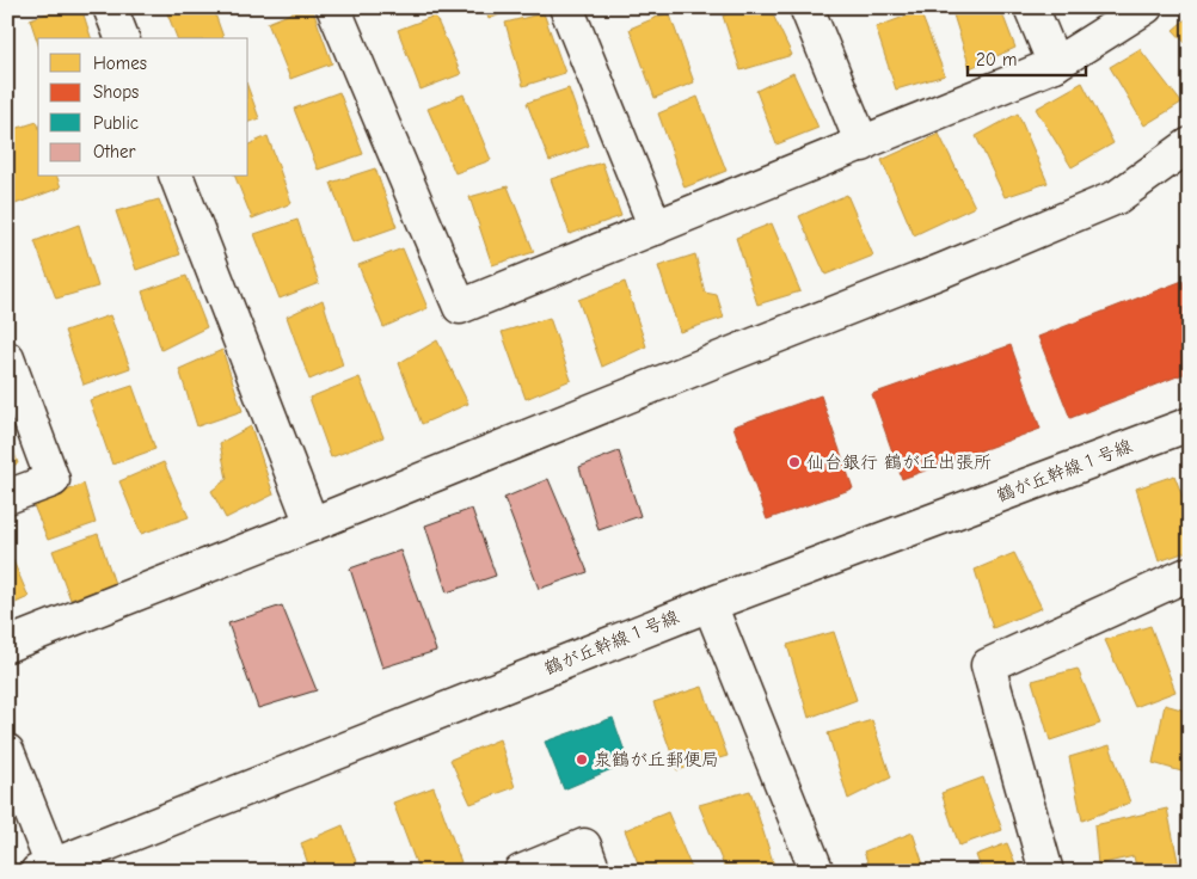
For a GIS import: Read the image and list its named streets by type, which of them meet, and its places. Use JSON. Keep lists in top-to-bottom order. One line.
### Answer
{"streets":{"street":["鶴が丘幹線１号線"]},"places":["仙台銀行 鶴が丘出張所","泉鶴が丘郵便局"],"legend":["Homes","Shops","Public","Other"],"scale_bar":"20 m"}
